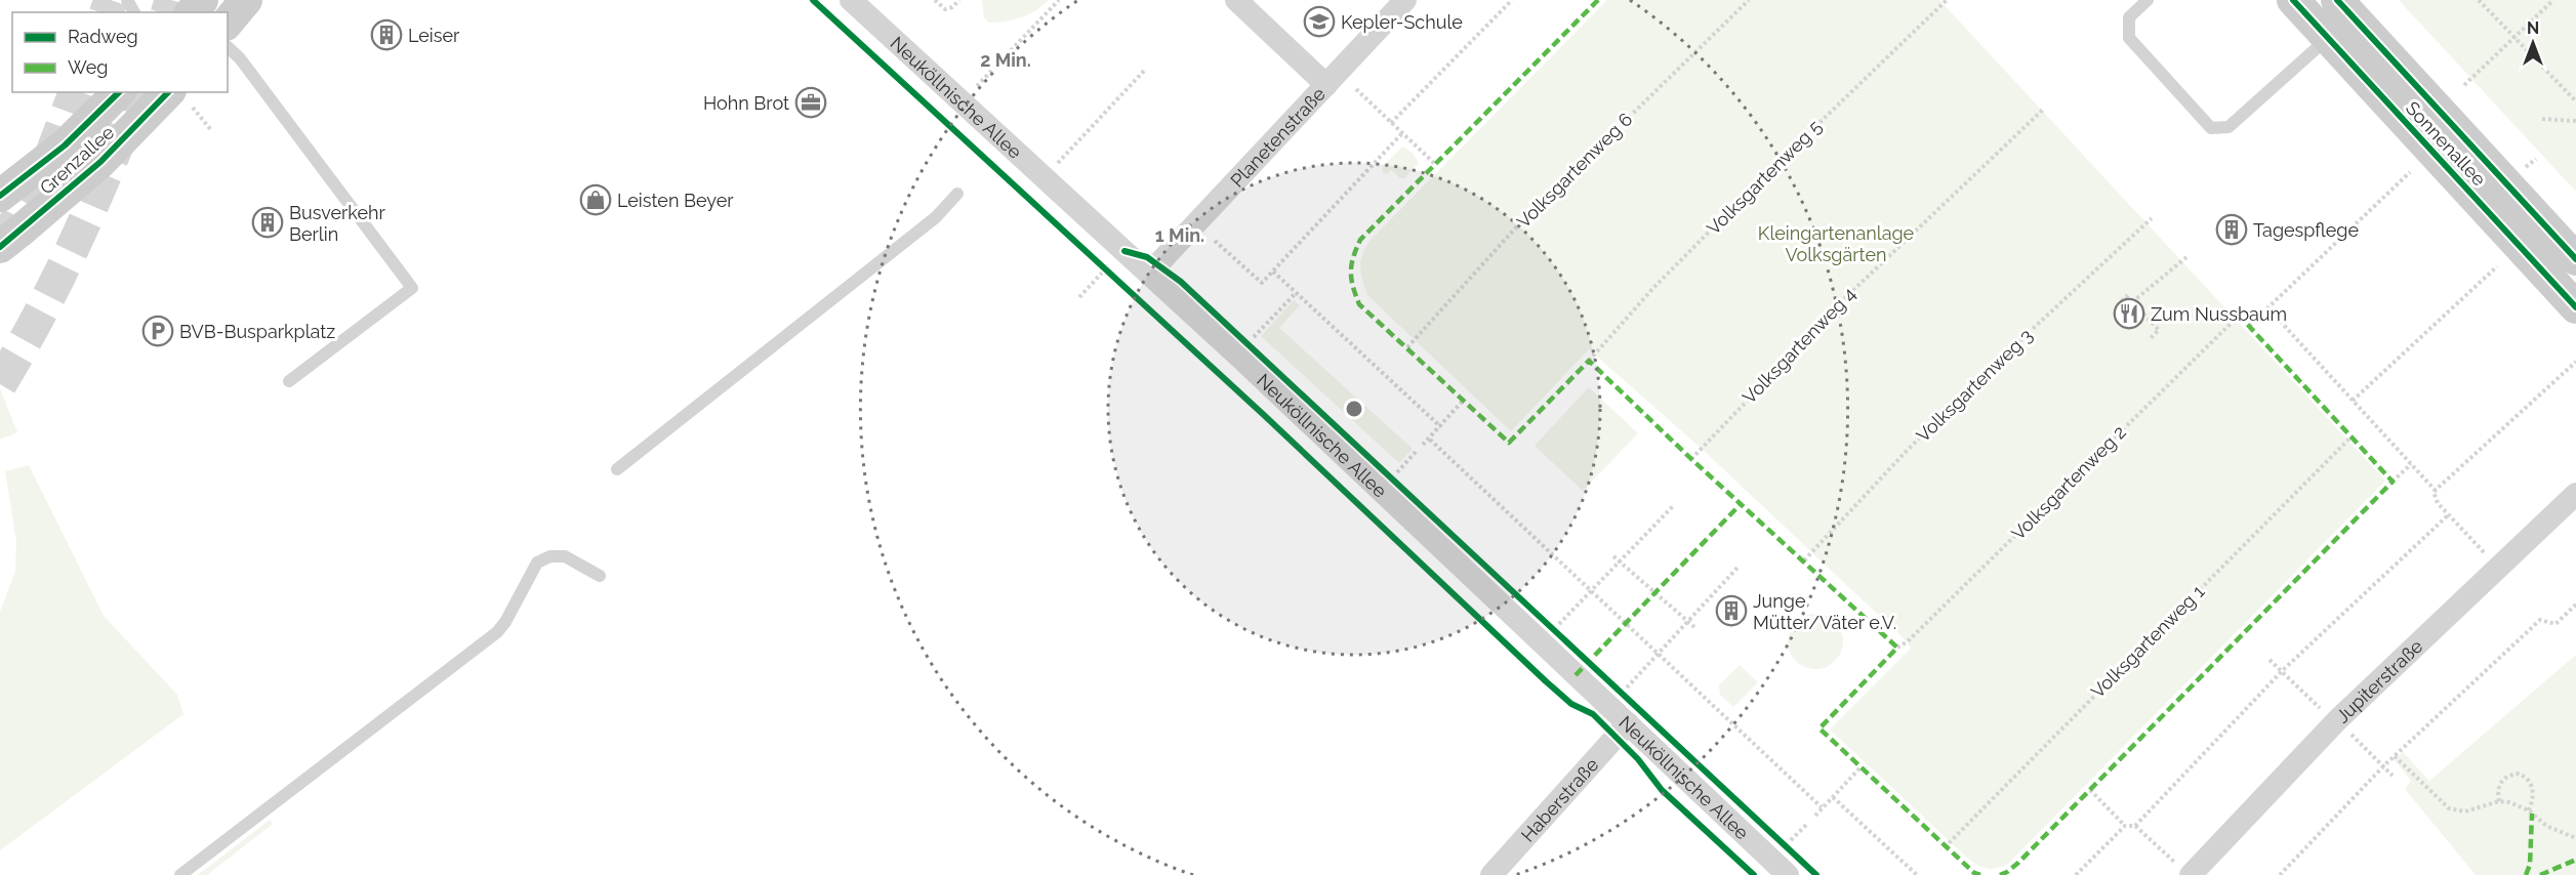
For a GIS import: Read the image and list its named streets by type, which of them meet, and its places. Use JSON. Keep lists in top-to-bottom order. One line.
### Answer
{"streets":{"main road":["Sonnenallee","Grenzallee"],"street":["Neuköllnische Allee","Planetenstraße","Jupiterstraße","Haberstraße"],"path":["Volksgartenweg 6","Volksgartenweg 5","Volksgartenweg 4","Volksgartenweg 3","Volksgartenweg 2","Volksgartenweg 1"]},"crossings":[["Neuköllnische Allee","Planetenstraße"],["Neuköllnische Allee","Haberstraße"]],"parks":["Kleingartenanlage Volksgärten"],"places":{"school or university":["Kepler-Schule"],"building":["Leiser","Busverkehr Berlin","Tagespflege","Junge Mütter/Väter e.V."],"office":["Hohn Brot"],"shop":["Leisten Beyer"],"restaurant":["Zum Nussbaum"],"parking":["BVB-Busparkplatz"]},"legend":["Radweg","Weg"],"north":"top","rings":["2 Min.","1 Min."]}
